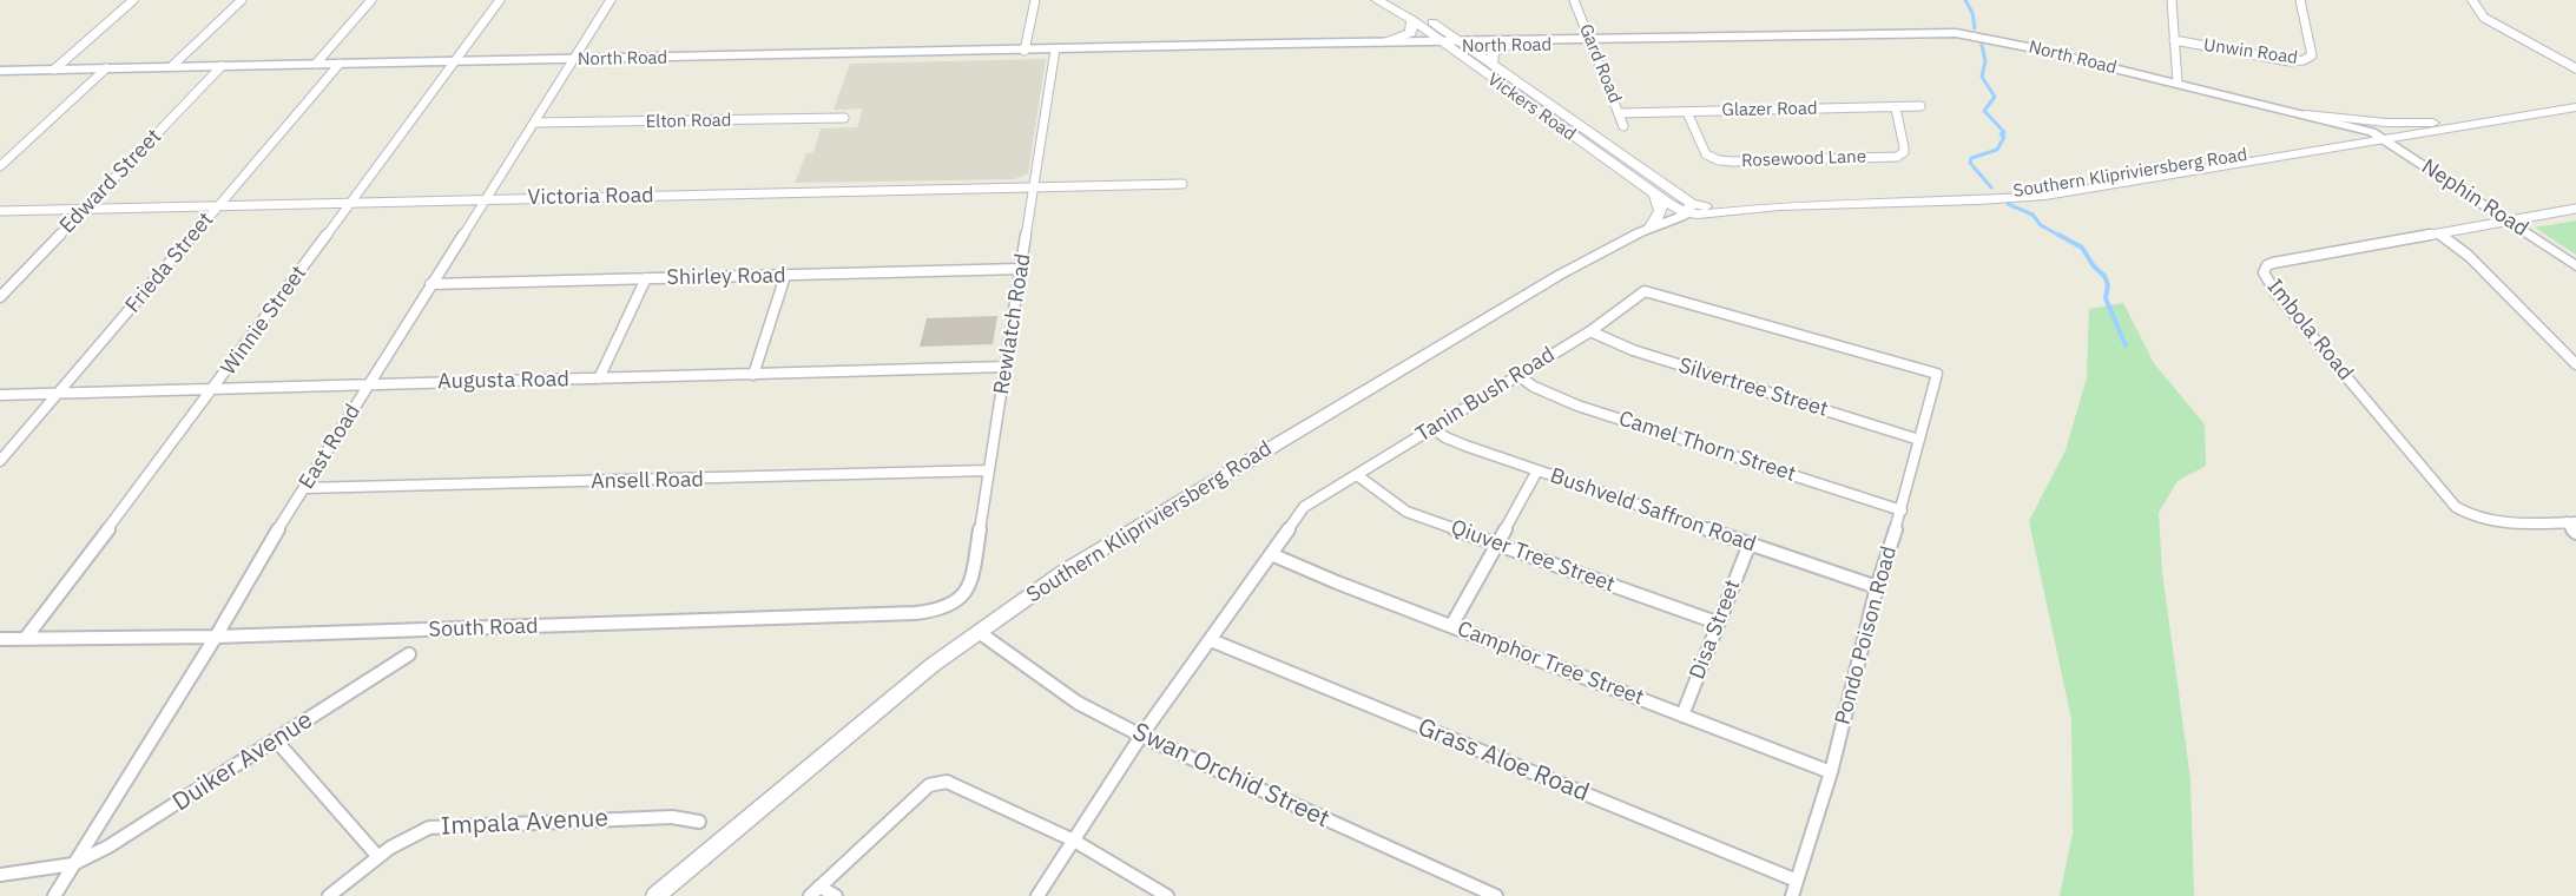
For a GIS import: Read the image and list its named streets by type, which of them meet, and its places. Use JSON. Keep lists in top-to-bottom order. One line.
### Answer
{"streets":{"main road":["Vickers Road","Southern Klipriviersberg Road"],"street":["North Road","Unwin Road","Gard Road","Glazer Road","Elton Road","Rosewood Lane","Edward Street","Victoria Road","Nephin Road","Frieda Street","Shirley Road","Winnie Street","Rewlatch Road","Imbola Road","Augusta Road","Silvertree Street","Tanin Bush Road","East Road","Camel Thorn Street","Ansell Road","Bushveld Saffron Road","Qiuver Tree Street","South Road","Disa Street","Pondo Poison Road","Camphor Tree Street","Grass Aloe Road","Duiker Avenue","Swan Orchid Street","Impala Avenue"]},"crossings":[["North Road","Gard Road"],["North Road","Vickers Road"],["North Road","Southern Klipriviersberg Road"],["North Road","Edward Street"],["North Road","Nephin Road"],["North Road","Frieda Street"],["North Road","Winnie Street"],["North Road","Rewlatch Road"],["North Road","East Road"],["Gard Road","Glazer Road"],["Vickers Road","Southern Klipriviersberg Road"],["Glazer Road","Rosewood Lane"],["Elton Road","East Road"],["Southern Klipriviersberg Road","Nephin Road"],["Southern Klipriviersberg Road","Swan Orchid Street"],["Edward Street","Victoria Road"],["Victoria Road","Frieda Street"],["Victoria Road","Winnie Street"],["Victoria Road","Rewlatch Road"],["Victoria Road","East Road"],["Nephin Road","Imbola Road"],["Frieda Street","Augusta Road"],["Shirley Road","Rewlatch Road"],["Shirley Road","East Road"],["Winnie Street","Augusta Road"],["Winnie Street","South Road"],["Rewlatch Road","Augusta Road"],["Rewlatch Road","Ansell Road"],["Rewlatch Road","South Road"],["Augusta Road","East Road"],["Silvertree Street","Tanin Bush Road"],["Silvertree Street","Pondo Poison Road"],["Tanin Bush Road","Camel Thorn Street"],["Tanin Bush Road","Bushveld Saffron Road"],["Tanin Bush Road","Qiuver Tree Street"],["Tanin Bush Road","Pondo Poison Road"],["Tanin Bush Road","Camphor Tree Street"],["Tanin Bush Road","Grass Aloe Road"],["Tanin Bush Road","Swan Orchid Street"],["East Road","Ansell Road"],["East Road","South Road"],["East Road","Duiker Avenue"],["Camel Thorn Street","Pondo Poison Road"],["Bushveld Saffron Road","Disa Street"],["Bushveld Saffron Road","Pondo Poison Road"],["Qiuver Tree Street","Disa Street"],["Disa Street","Camphor Tree Street"],["Pondo Poison Road","Camphor Tree Street"],["Pondo Poison Road","Grass Aloe Road"]]}
